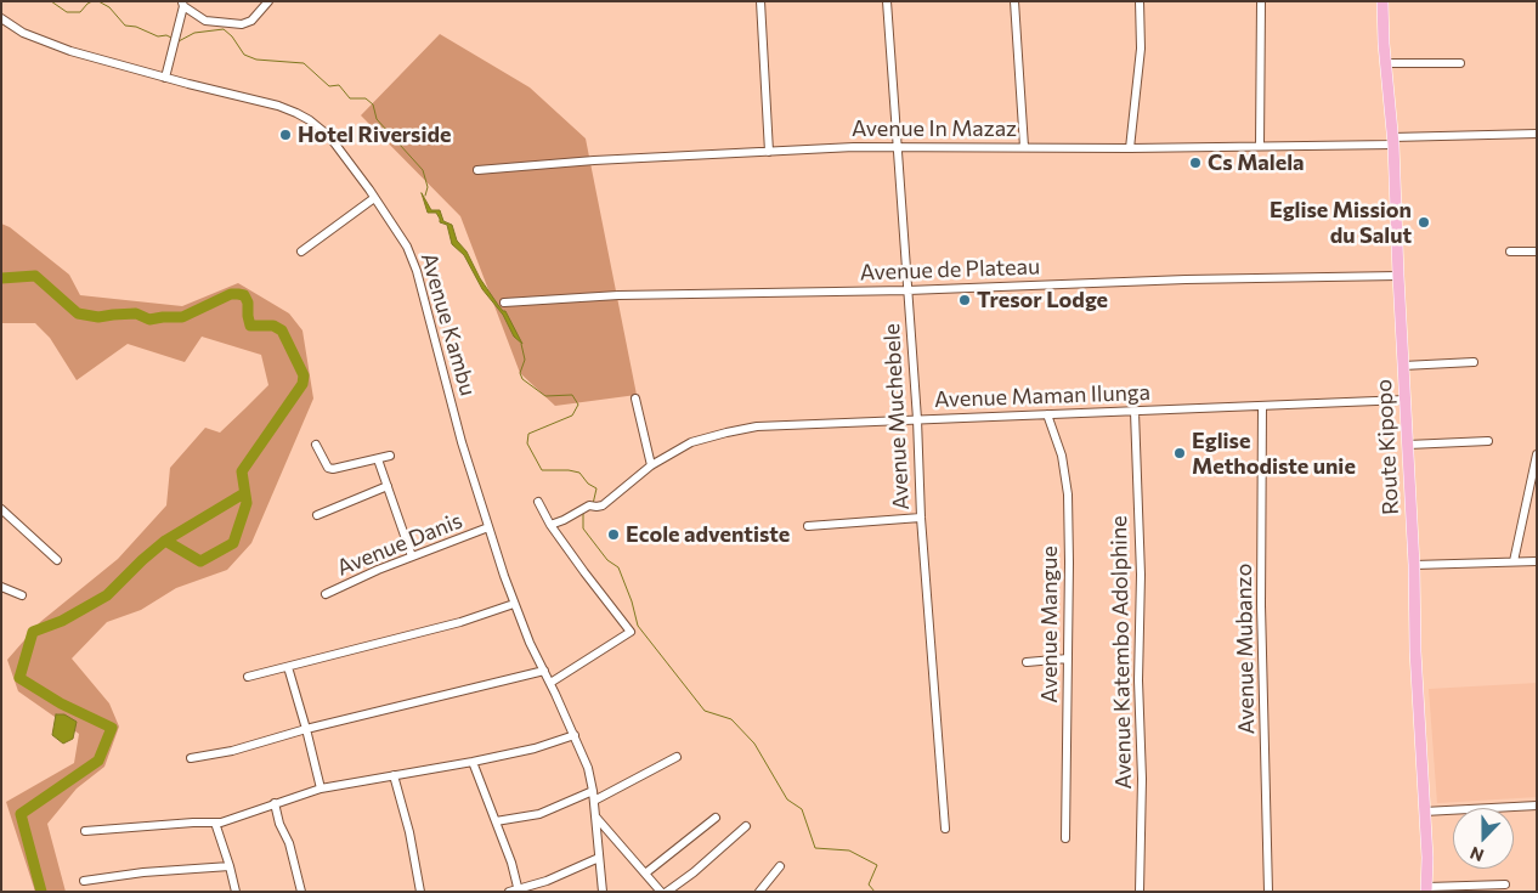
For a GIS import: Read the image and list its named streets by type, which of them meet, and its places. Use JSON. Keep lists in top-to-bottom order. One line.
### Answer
{"streets":{"main road":["Route Kipopo"],"street":["Avenue In Mazaz","Avenue de Plateau","Avenue Kambu","Avenue Maman Ilunga","Avenue Muchebele","Avenue Danis","Avenue Mangue","Avenue Mubanzo","Avenue Katembo Adolphine"]},"crossings":[["Avenue In Mazaz","Avenue Muchebele"],["Avenue In Mazaz","Route Kipopo"],["Avenue de Plateau","Avenue Muchebele"],["Avenue de Plateau","Route Kipopo"],["Avenue Kambu","Avenue Danis"],["Avenue Maman Ilunga","Avenue Muchebele"],["Avenue Maman Ilunga","Route Kipopo"],["Avenue Maman Ilunga","Avenue Mangue"],["Avenue Maman Ilunga","Avenue Mubanzo"],["Avenue Maman Ilunga","Avenue Katembo Adolphine"]],"places":["Hotel Riverside","Cs Malela","Eglise Mission du Salut","Tresor Lodge","Eglise Methodiste unie","Ecole adventiste"],"north":"bottom"}
